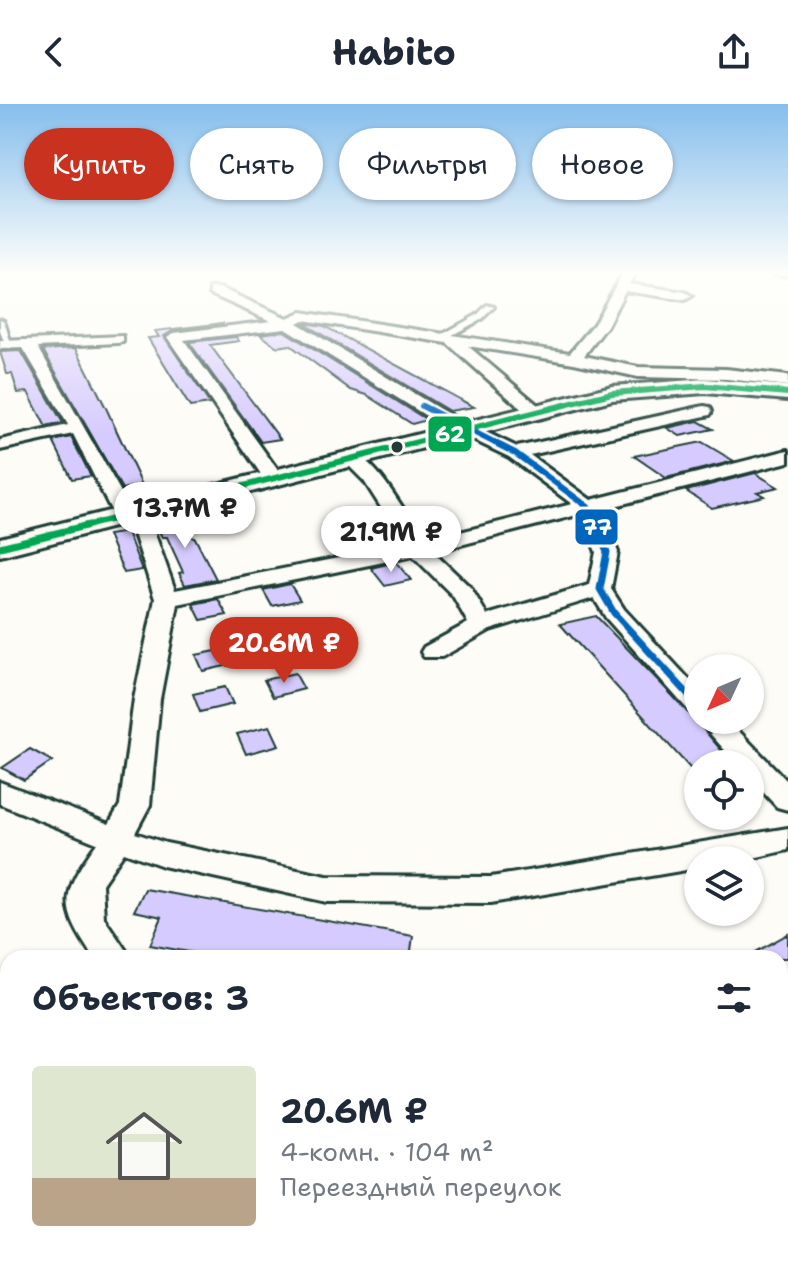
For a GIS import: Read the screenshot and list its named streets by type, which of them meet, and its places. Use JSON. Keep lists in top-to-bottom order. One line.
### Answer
{"lines":["transit line 62","transit line 77"],"north":"bottom left","page":{"header":"Habito","chip":["Купить","Снять","Фильтры","Новое"],"price":["13.7M ₽","21.9M ₽","20.6M ₽"],"heading":"Объектов: 3","list":[{"name":"20.6M ₽","note":"4-комн. · 104 m² · Переездный переулок"}]}}
